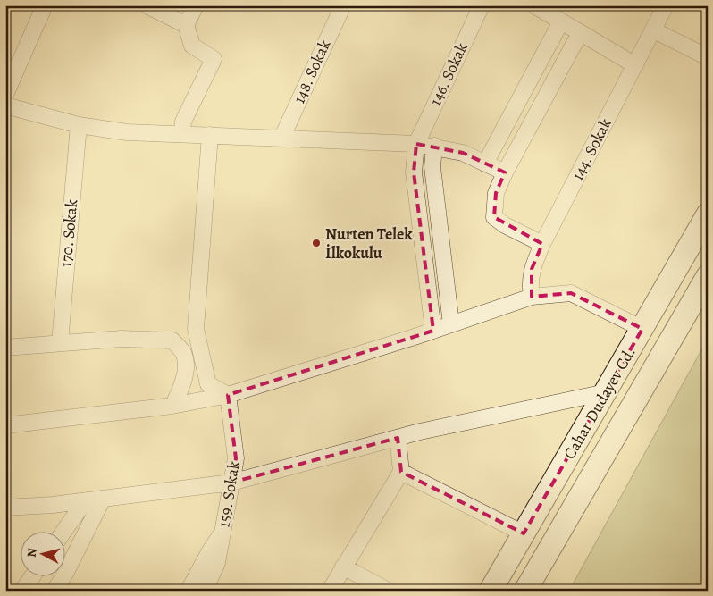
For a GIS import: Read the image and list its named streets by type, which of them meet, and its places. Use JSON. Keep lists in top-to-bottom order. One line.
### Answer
{"streets":{"main road":["Cahar Dudayev Cd."],"street":["148. Sokak","146. Sokak","144. Sokak","170. Sokak","159. Sokak"]},"places":["Nurten Telek İlkokulu"],"north":"left"}
